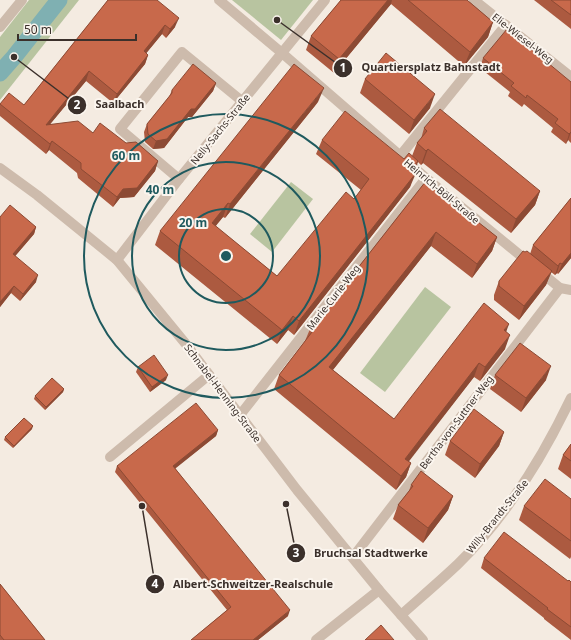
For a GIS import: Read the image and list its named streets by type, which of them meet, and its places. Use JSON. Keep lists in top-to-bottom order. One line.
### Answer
{"streets":{"street":["Elie-Wiesel-Weg","Nelly-Sachs-Straße","Heinrich-Böll-Straße","Marie-Curie-Weg","Schnabel-Henning-Straße","Bertha-von-Suttner-Weg","Willy-Brandt-Straße"]},"crossings":[["Nelly-Sachs-Straße","Heinrich-Böll-Straße"],["Nelly-Sachs-Straße","Schnabel-Henning-Straße"],["Heinrich-Böll-Straße","Marie-Curie-Weg"],["Heinrich-Böll-Straße","Bertha-von-Suttner-Weg"],["Marie-Curie-Weg","Schnabel-Henning-Straße"],["Schnabel-Henning-Straße","Bertha-von-Suttner-Weg"],["Schnabel-Henning-Straße","Willy-Brandt-Straße"]],"places":["Quartiersplatz Bahnstadt","Saalbach","Bruchsal Stadtwerke","Albert-Schweitzer-Realschule"],"scale_bar":"50 m","rings":["60 m","40 m","20 m"]}
